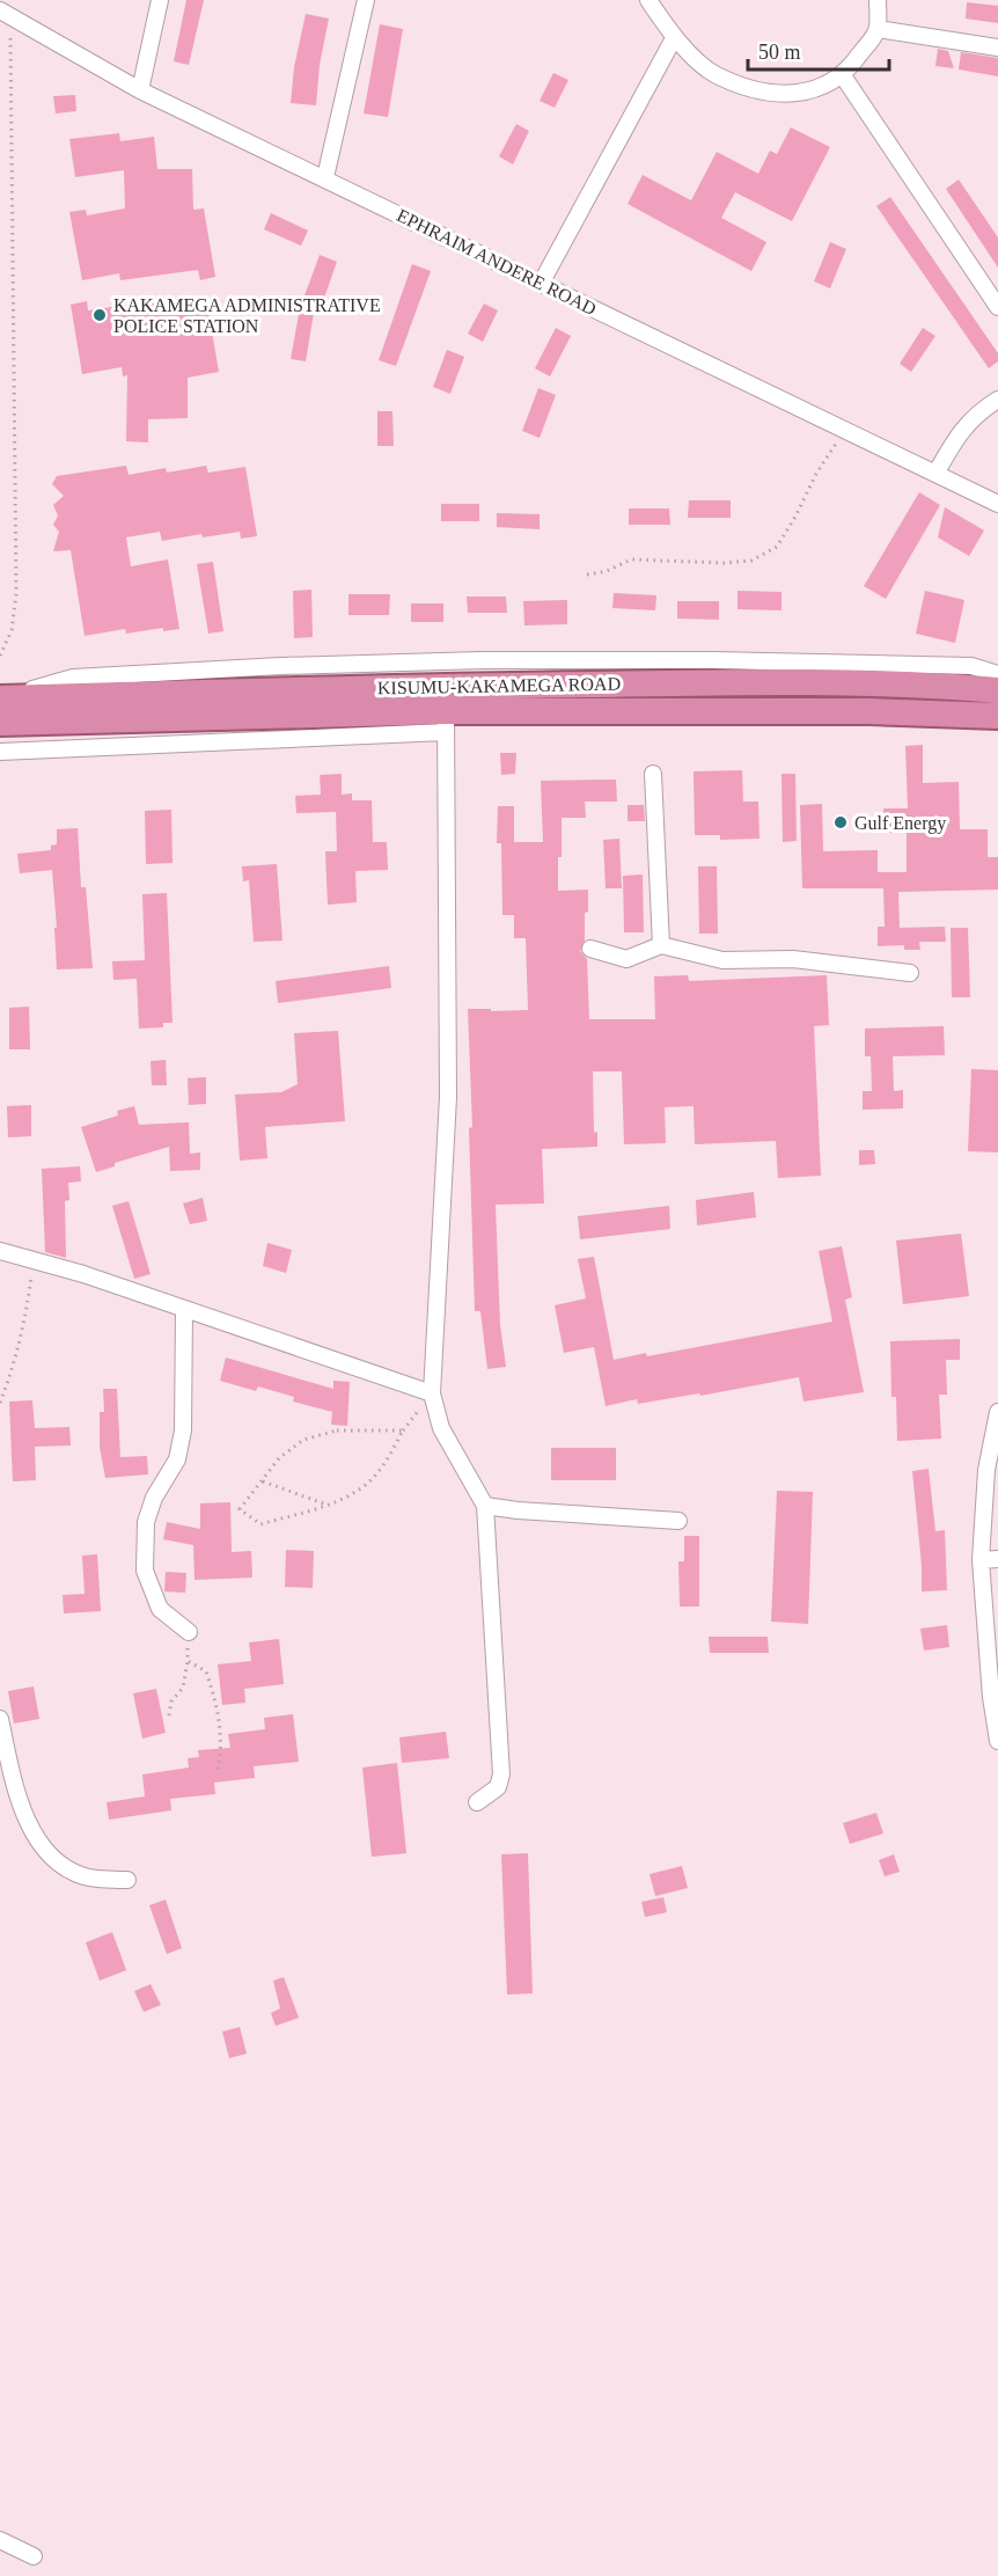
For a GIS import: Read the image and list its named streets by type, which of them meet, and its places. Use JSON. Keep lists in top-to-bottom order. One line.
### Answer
{"streets":{"highway":["KISUMU-KAKAMEGA ROAD"],"street":["EPHRAIM ANDERE ROAD"]},"places":["KAKAMEGA ADMINISTRATIVE POLICE STATION","Gulf Energy"],"scale_bar":"50 m"}
